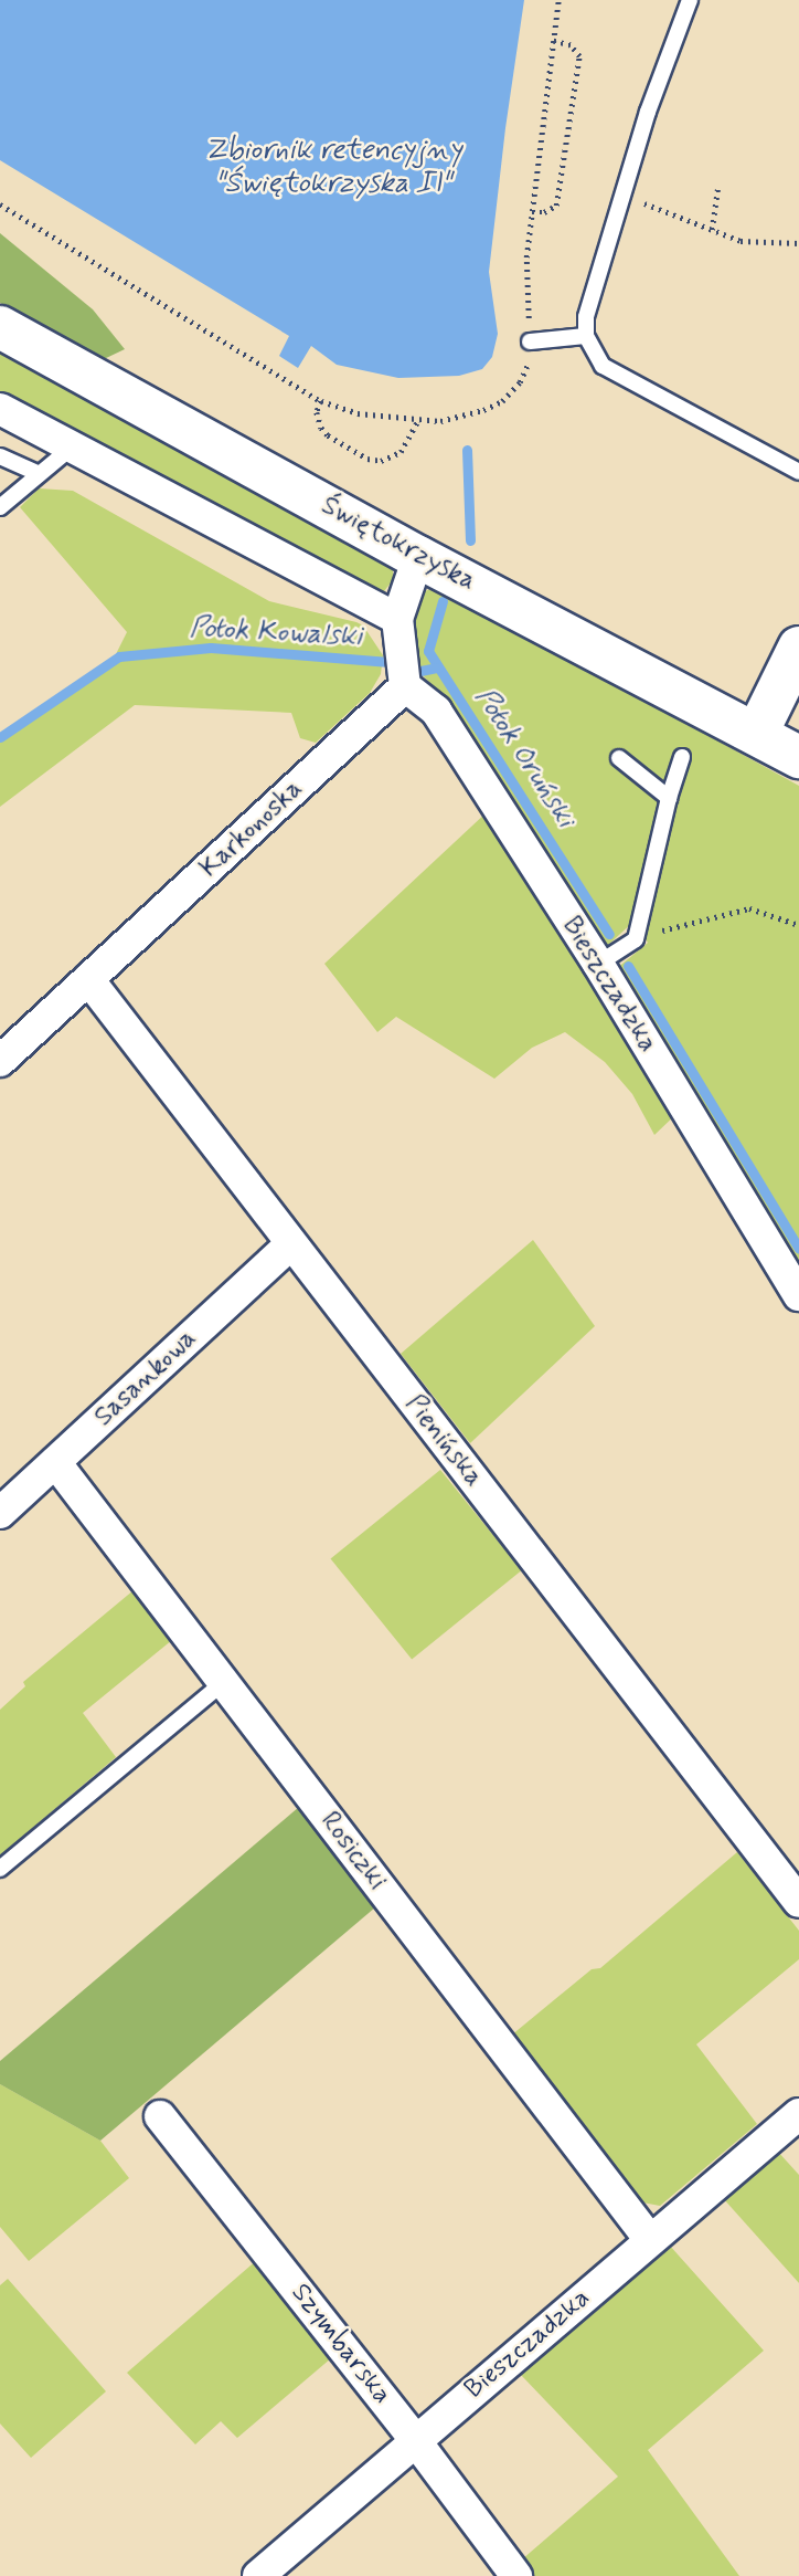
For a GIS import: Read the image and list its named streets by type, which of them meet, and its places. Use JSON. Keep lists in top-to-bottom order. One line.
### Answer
{"streets":{"main road":["Świętokrzyska"],"street":["Karkonoska","Bieszczadzka","Sasankowa","Pienińska","Rosiczki","Szymbarska"]},"crossings":[["Karkonoska","Bieszczadzka"],["Karkonoska","Pienińska"],["Bieszczadzka","Rosiczki"],["Bieszczadzka","Szymbarska"],["Sasankowa","Pienińska"],["Sasankowa","Rosiczki"]],"water":["Zbiornik retencyjny \"Świętokrzyska II\"","Potok Kowalski","Potok Oruński"]}
